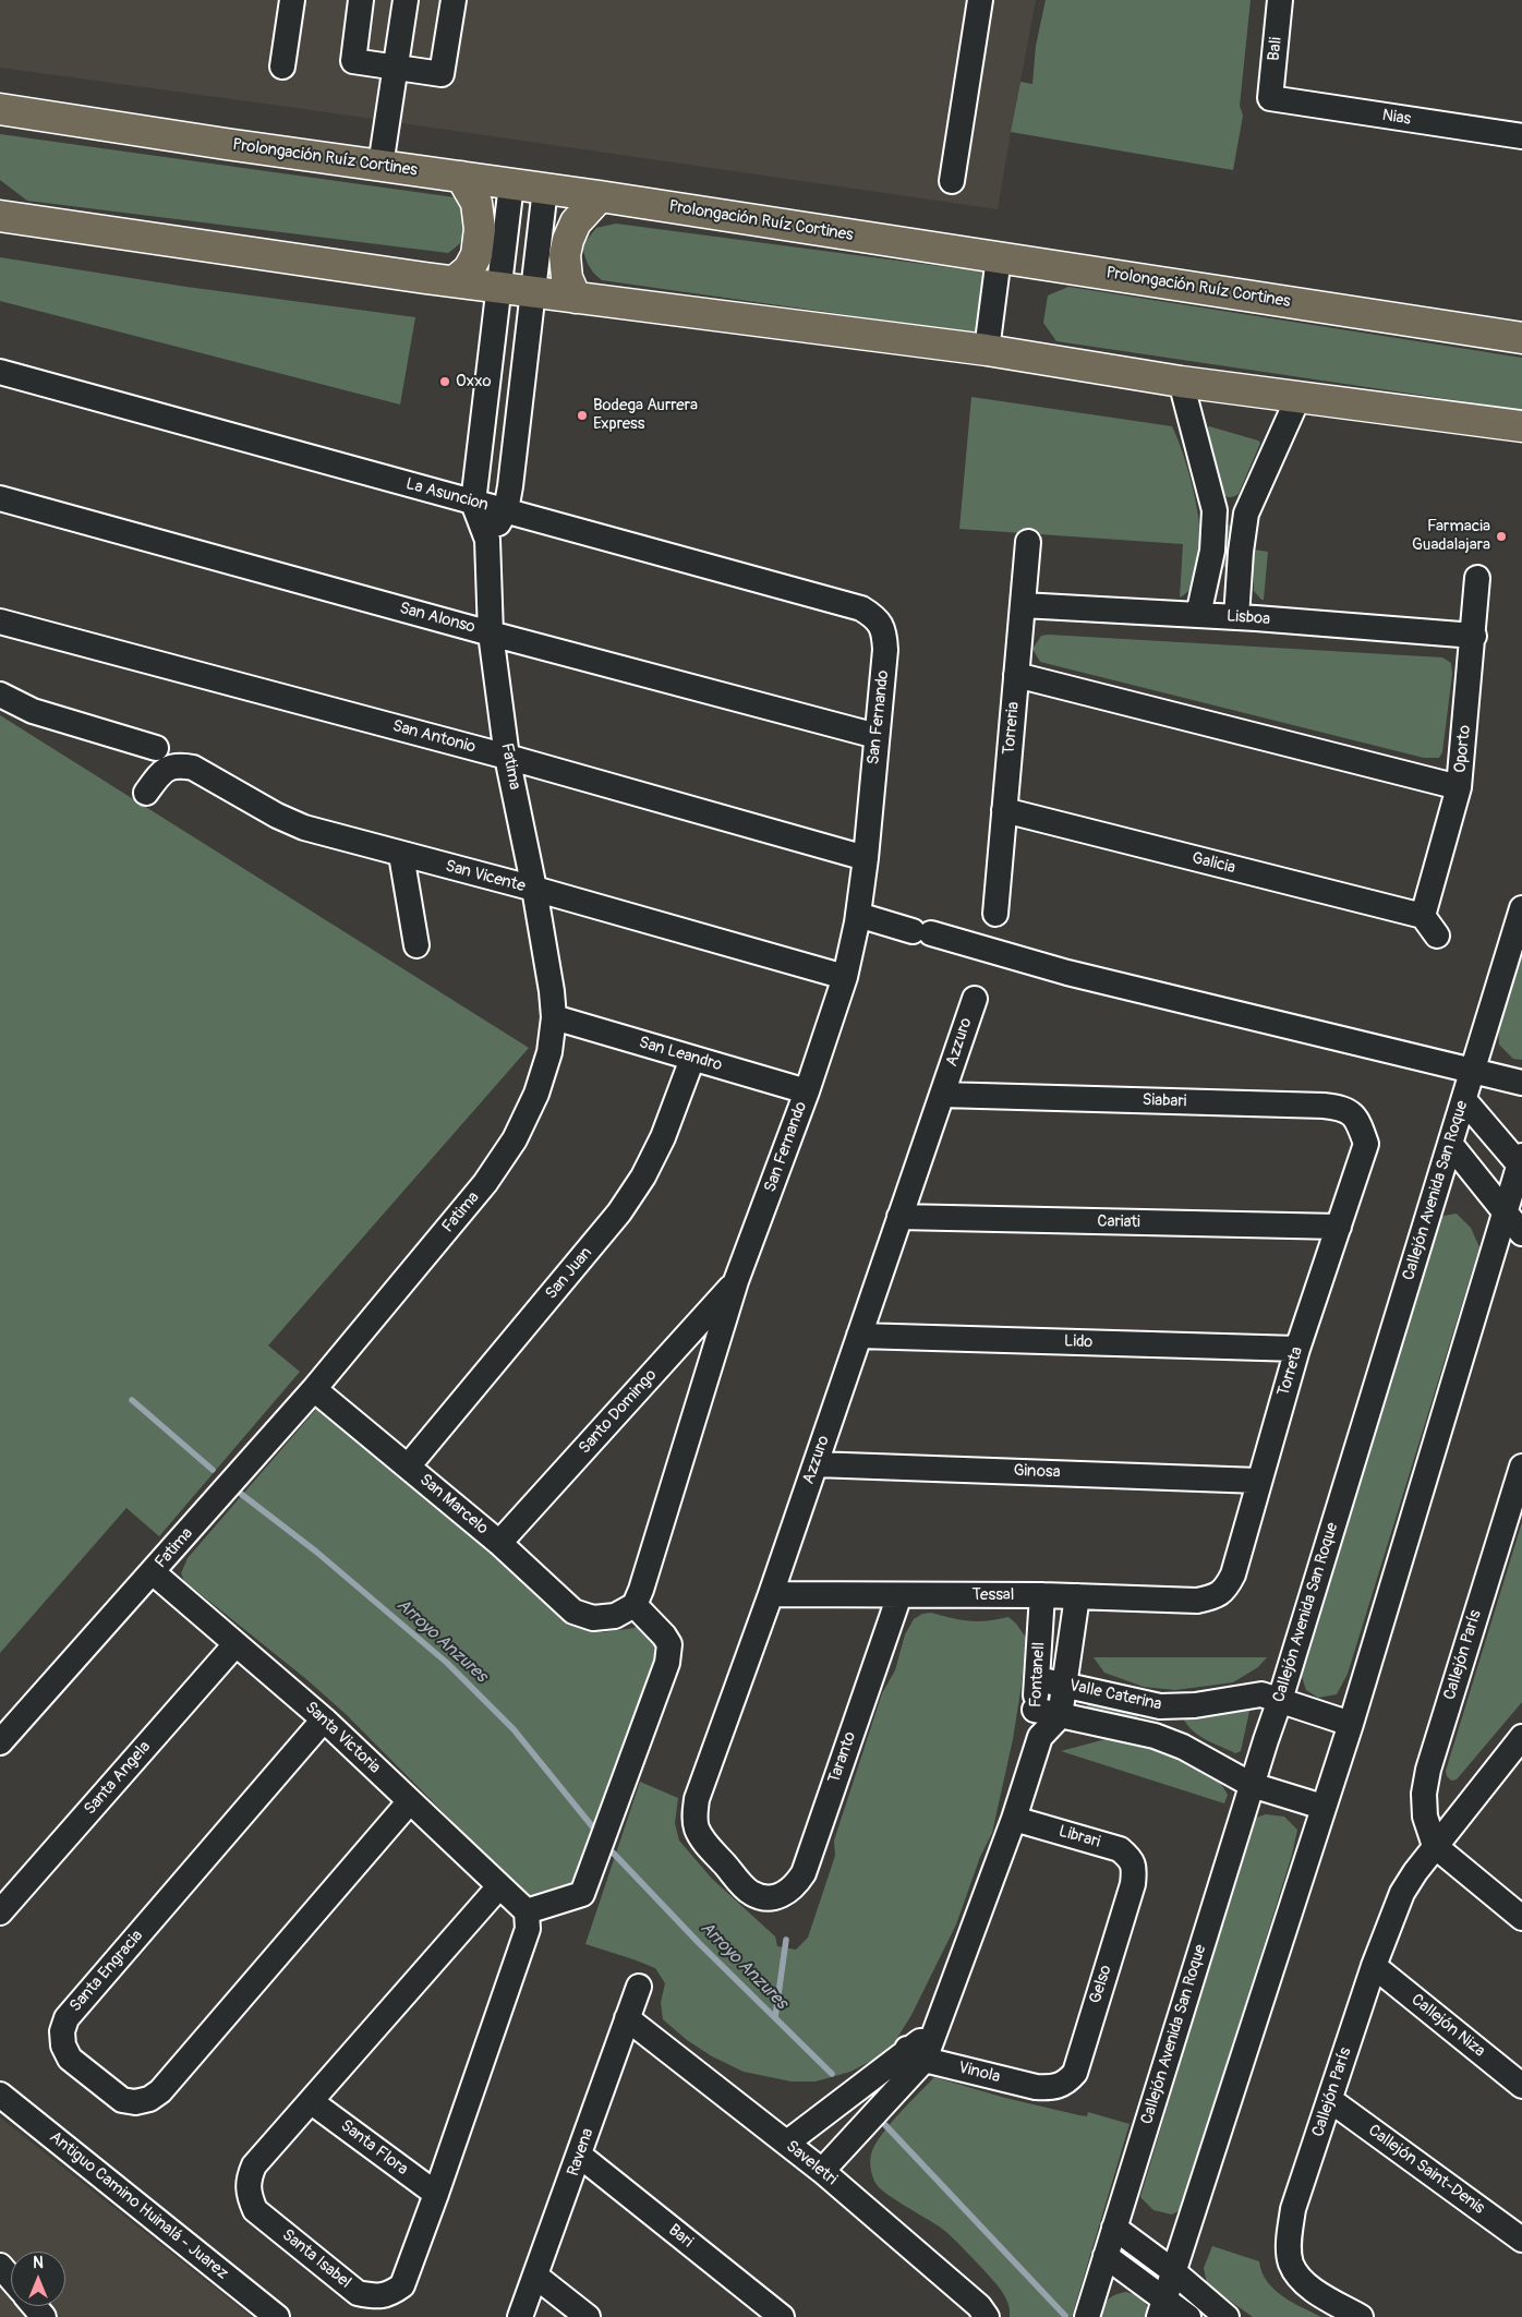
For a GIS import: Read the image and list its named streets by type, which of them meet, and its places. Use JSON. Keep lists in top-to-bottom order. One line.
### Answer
{"streets":{"main road":["Prolongación Ruíz Cortines"],"street":["Bali","Nias","La Asuncion","San Alonso","Lisboa","San Fernando","Torreria","San Antonio","Oporto","Fatima","Galicia","San Vicente","Azzuro","San Leandro","Siabari","Callejón Avenida San Roque","Cariati","San Juan","Lido","Torreta","Santo Domingo","Ginosa","San Marcelo","Tessal","Callejón París","Fontanell","Valle Caterina","Santa Victoria","Taranto","Santa Angela","Librari","Santa Engracia","Gelso","Callejón Niza","Vinola","Santa Flora","Ravena","Saveletri","Callejón Saint-Denis","Antiguo Camino Huinalá - Juarez","Bari","Santa Isabel"]},"crossings":[["Bali","Nias"],["Prolongación Ruíz Cortines","Fatima"],["La Asuncion","San Fernando"],["La Asuncion","Fatima"],["San Alonso","San Fernando"],["San Alonso","Fatima"],["Lisboa","Torreria"],["Lisboa","Oporto"],["San Fernando","San Antonio"],["San Fernando","San Vicente"],["San Fernando","San Leandro"],["San Fernando","Santo Domingo"],["San Fernando","San Marcelo"],["Torreria","Galicia"],["San Antonio","Fatima"],["Oporto","Galicia"],["Fatima","San Vicente"],["Fatima","San Leandro"],["Fatima","San Marcelo"],["Fatima","Santa Victoria"],["Azzuro","Siabari"],["Azzuro","Cariati"],["Azzuro","Lido"],["Azzuro","Ginosa"],["Azzuro","Tessal"],["Azzuro","Taranto"],["San Leandro","San Juan"],["Siabari","Torreta"],["Callejón Avenida San Roque","Valle Caterina"],["Cariati","Torreta"],["San Juan","San Marcelo"],["Lido","Torreta"],["Torreta","Ginosa"],["Torreta","Tessal"],["Santo Domingo","San Marcelo"],["Tessal","Fontanell"],["Tessal","Taranto"],["Callejón París","Callejón Niza"],["Callejón París","Callejón Saint-Denis"],["Fontanell","Valle Caterina"],["Santa Victoria","Santa Angela"],["Santa Victoria","Santa Engracia"],["Santa Victoria","Santa Isabel"],["Librari","Gelso"],["Gelso","Vinola"],["Santa Flora","Santa Isabel"],["Ravena","Saveletri"],["Ravena","Bari"]],"water":["Arroyo Anzures"],"places":["Oxxo","Bodega Aurrera Express","Farmacia Guadalajara"],"north":"top"}
